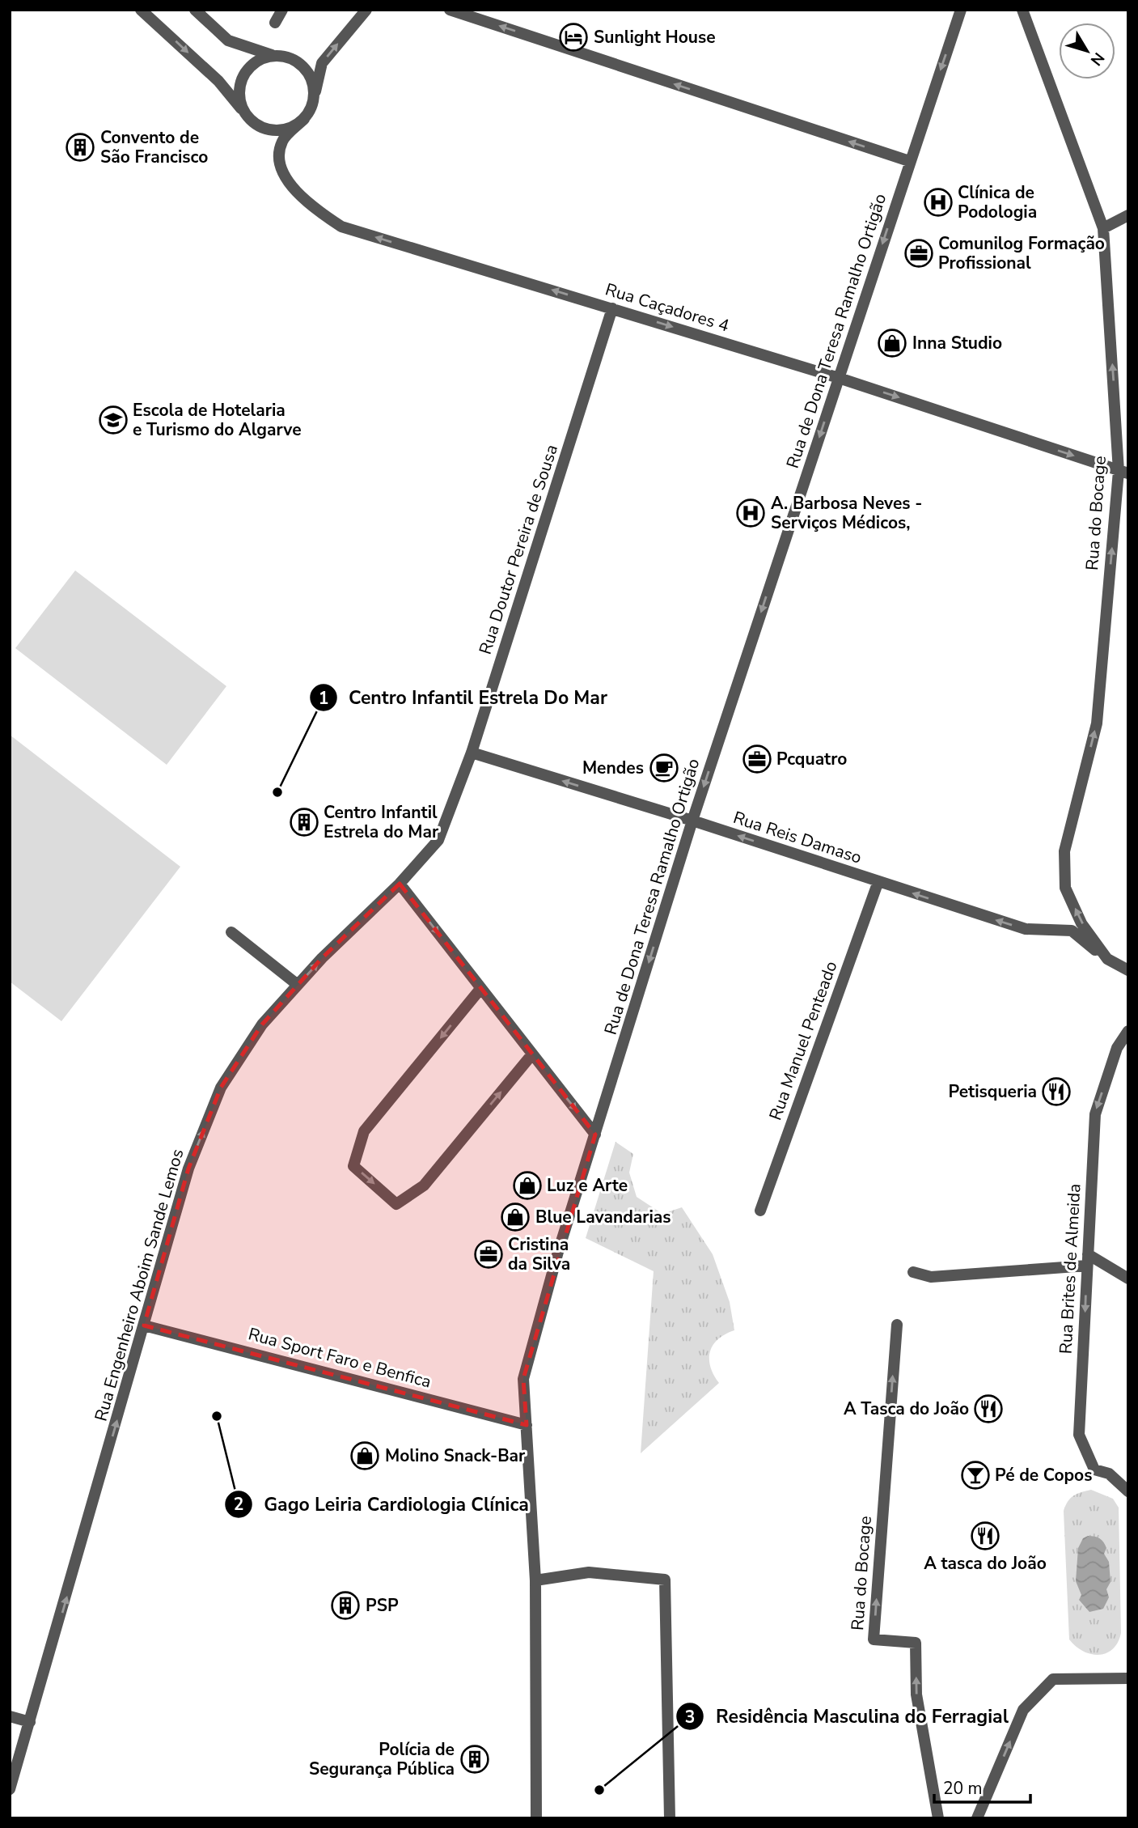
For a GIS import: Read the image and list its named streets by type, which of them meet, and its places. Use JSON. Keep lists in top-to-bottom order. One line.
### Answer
{"streets":{"street":["Rua Caçadores 4","Rua de Dona Teresa Ramalho Ortigão","Rua do Bocage","Rua Doutor Pereira de Sousa","Rua Reis Damaso","Rua Manuel Penteado","Rua Brites de Almeida","Rua Engenheiro Aboim Sande Lemos","Rua Sport Faro e Benfica"]},"crossings":[["Rua Caçadores 4","Rua de Dona Teresa Ramalho Ortigão"],["Rua Caçadores 4","Rua do Bocage"],["Rua Caçadores 4","Rua Doutor Pereira de Sousa"],["Rua de Dona Teresa Ramalho Ortigão","Rua Reis Damaso"],["Rua de Dona Teresa Ramalho Ortigão","Rua Sport Faro e Benfica"],["Rua do Bocage","Rua Reis Damaso"],["Rua Doutor Pereira de Sousa","Rua Reis Damaso"],["Rua Doutor Pereira de Sousa","Rua Engenheiro Aboim Sande Lemos"],["Rua Reis Damaso","Rua Manuel Penteado"],["Rua Engenheiro Aboim Sande Lemos","Rua Sport Faro e Benfica"]],"one_way":["Rua de Dona Teresa Ramalho Ortigão","Rua do Bocage","Rua Reis Damaso","Rua Brites de Almeida","Rua Engenheiro Aboim Sande Lemos"],"places":{"hotel":["Sunlight House"],"building":["Convento de São Francisco","Centro Infantil Estrela do Mar","PSP","Polícia de Segurança Pública"],"hospital":["Clínica de Podologia","A. Barbosa Neves - Serviços Médicos,"],"office":["Comunilog Formação Profissional","Pcquatro","Cristina da Silva"],"shop":["Inna Studio","Luz e Arte","Blue Lavandarias","Molino Snack-Bar"],"school or university":["Escola de Hotelaria e Turismo do Algarve"],"cafe":["Mendes"],"other":["Centro Infantil Estrela Do Mar","Gago Leiria Cardiologia Clínica","Residência Masculina do Ferragial"],"restaurant":["Petisqueria","A Tasca do João","A tasca do João"],"bar":["Pé de Copos"]},"scale_bar":"20 m","north":"bottom right"}
